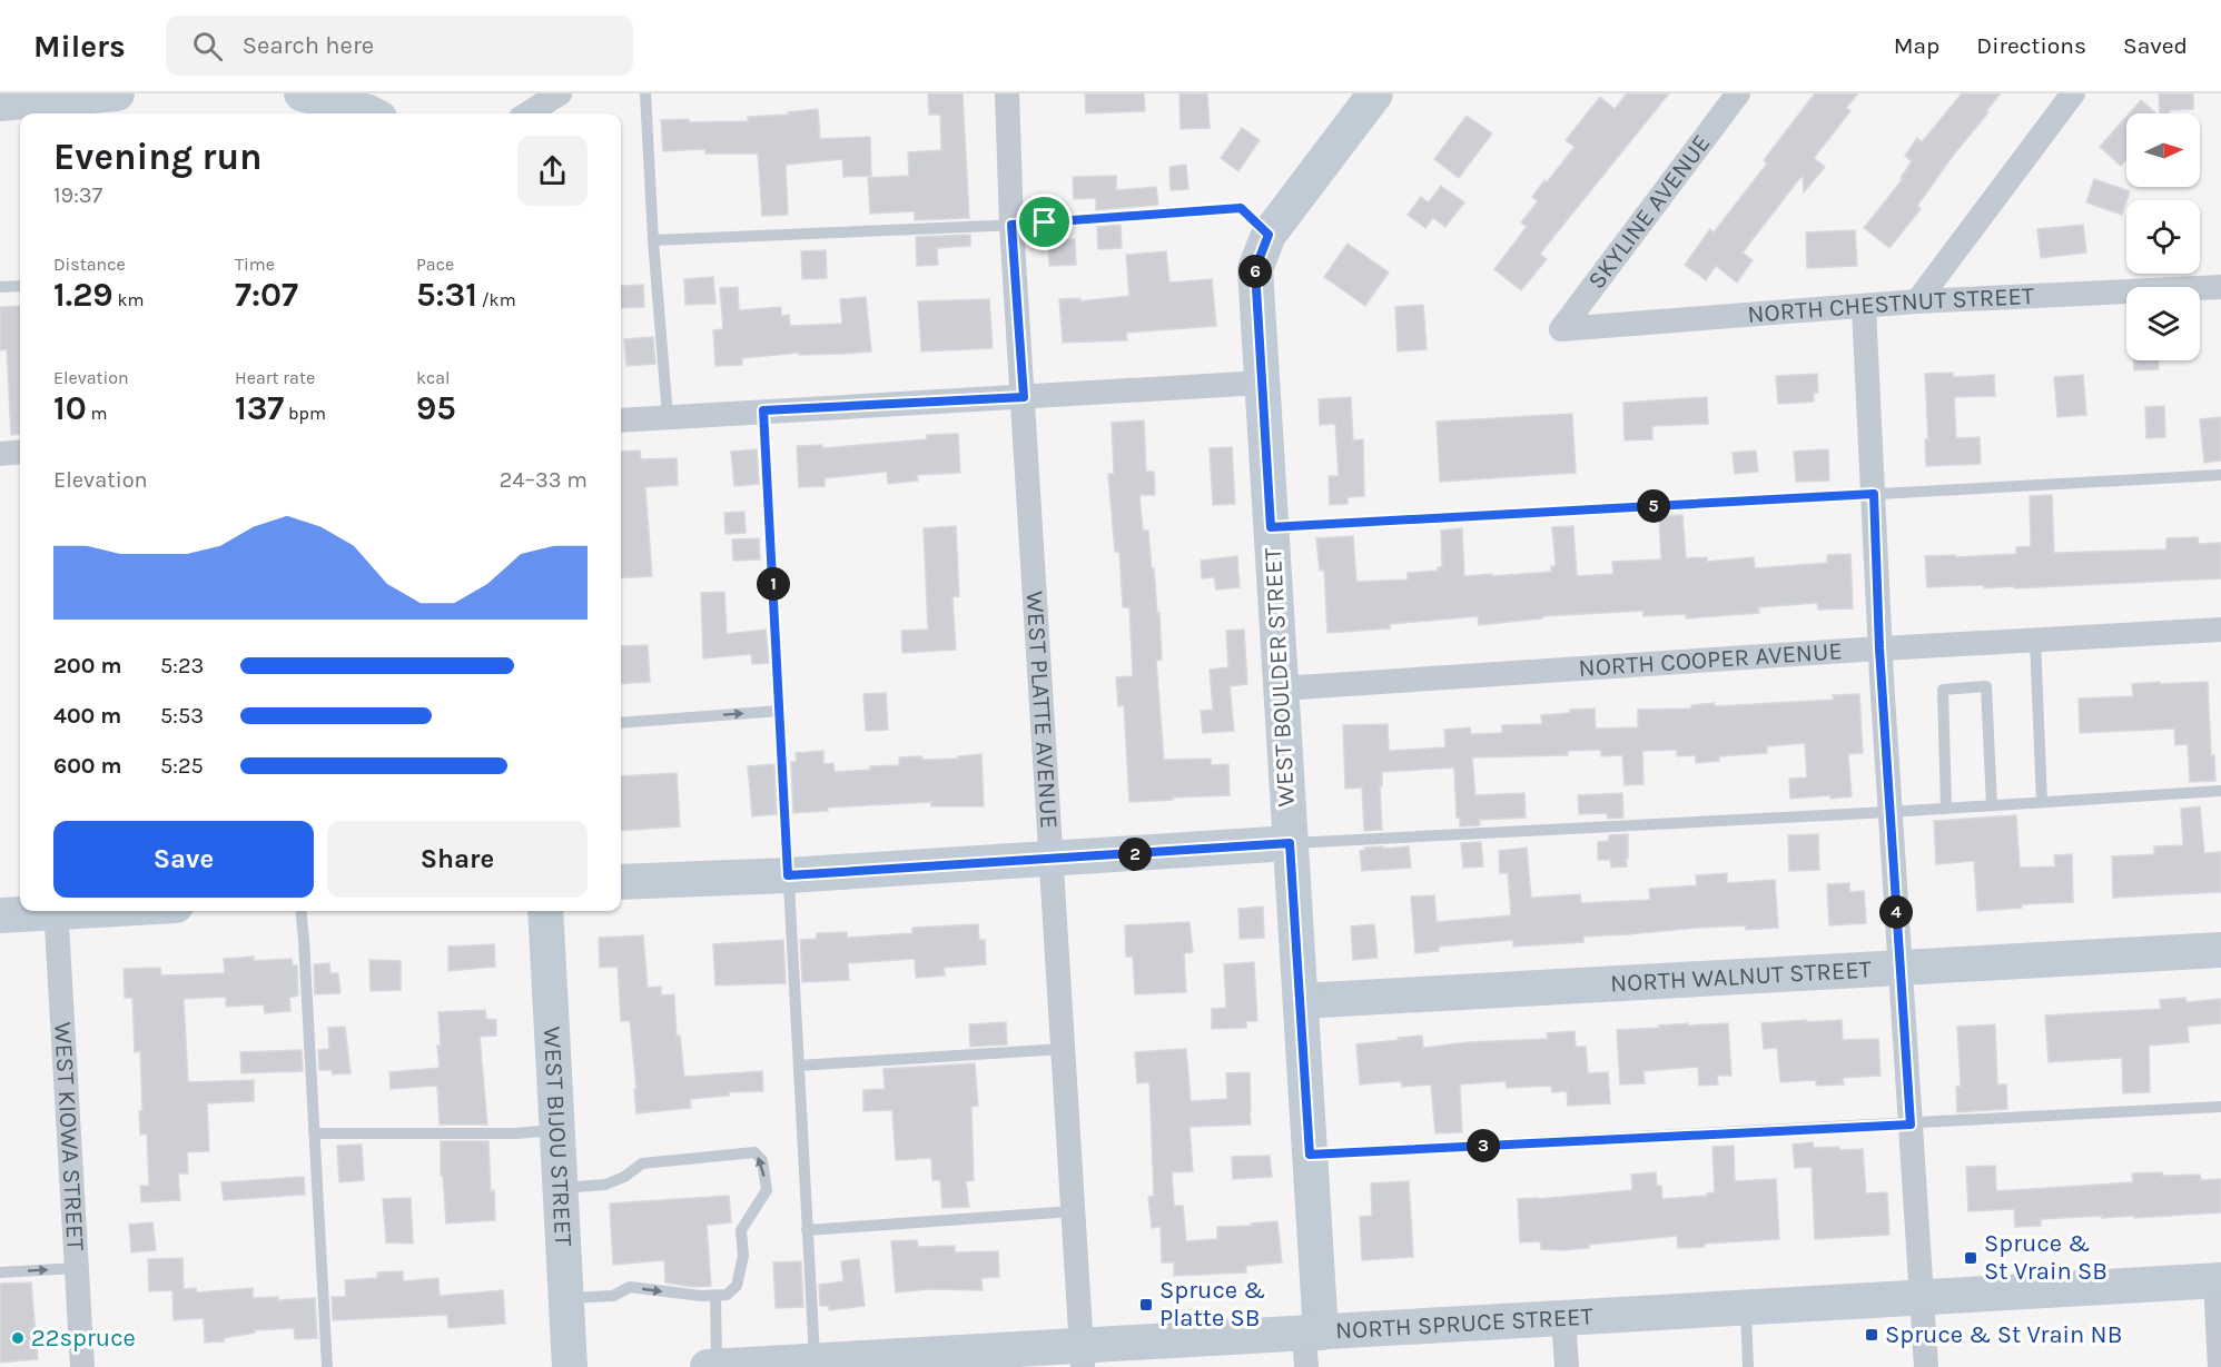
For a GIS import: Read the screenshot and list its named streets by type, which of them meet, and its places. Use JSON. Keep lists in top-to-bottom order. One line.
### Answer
{"streets":{"street":["SKYLINE AVENUE","NORTH CHESTNUT STREET","NORTH COOPER AVENUE","WEST BOULDER STREET","WEST PLATTE AVENUE","NORTH WALNUT STREET","WEST KIOWA STREET","WEST BIJOU STREET","NORTH SPRUCE STREET"]},"crossings":[["SKYLINE AVENUE","NORTH CHESTNUT STREET"],["NORTH COOPER AVENUE","WEST BOULDER STREET"],["WEST BOULDER STREET","NORTH WALNUT STREET"],["WEST BOULDER STREET","NORTH SPRUCE STREET"],["WEST PLATTE AVENUE","NORTH SPRUCE STREET"]],"places":{"transit":["Spruce & St Vrain SB","Spruce & Platte SB","Spruce & St Vrain NB"],"other":["22spruce"]},"north":"right","page":{"header":"Milers","search":"Search here","nav":["Map","Directions","Saved"],"heading":["Evening run","19:37"],"stats":[["Distance","1.29 km"],["Time","7:07"],["Pace","5:31 /km"],["Elevation","10 m"],["Heart rate","137 bpm"],["kcal","95"]],"pins":["6","5","1","2","4","3"],"chart":["Elevation","24–33 m"],"list":[{"name":"200 m","note":"5:23"},{"name":"400 m","note":"5:53"},{"name":"600 m","note":"5:25"}],"buttons":["Save","Share"]}}
